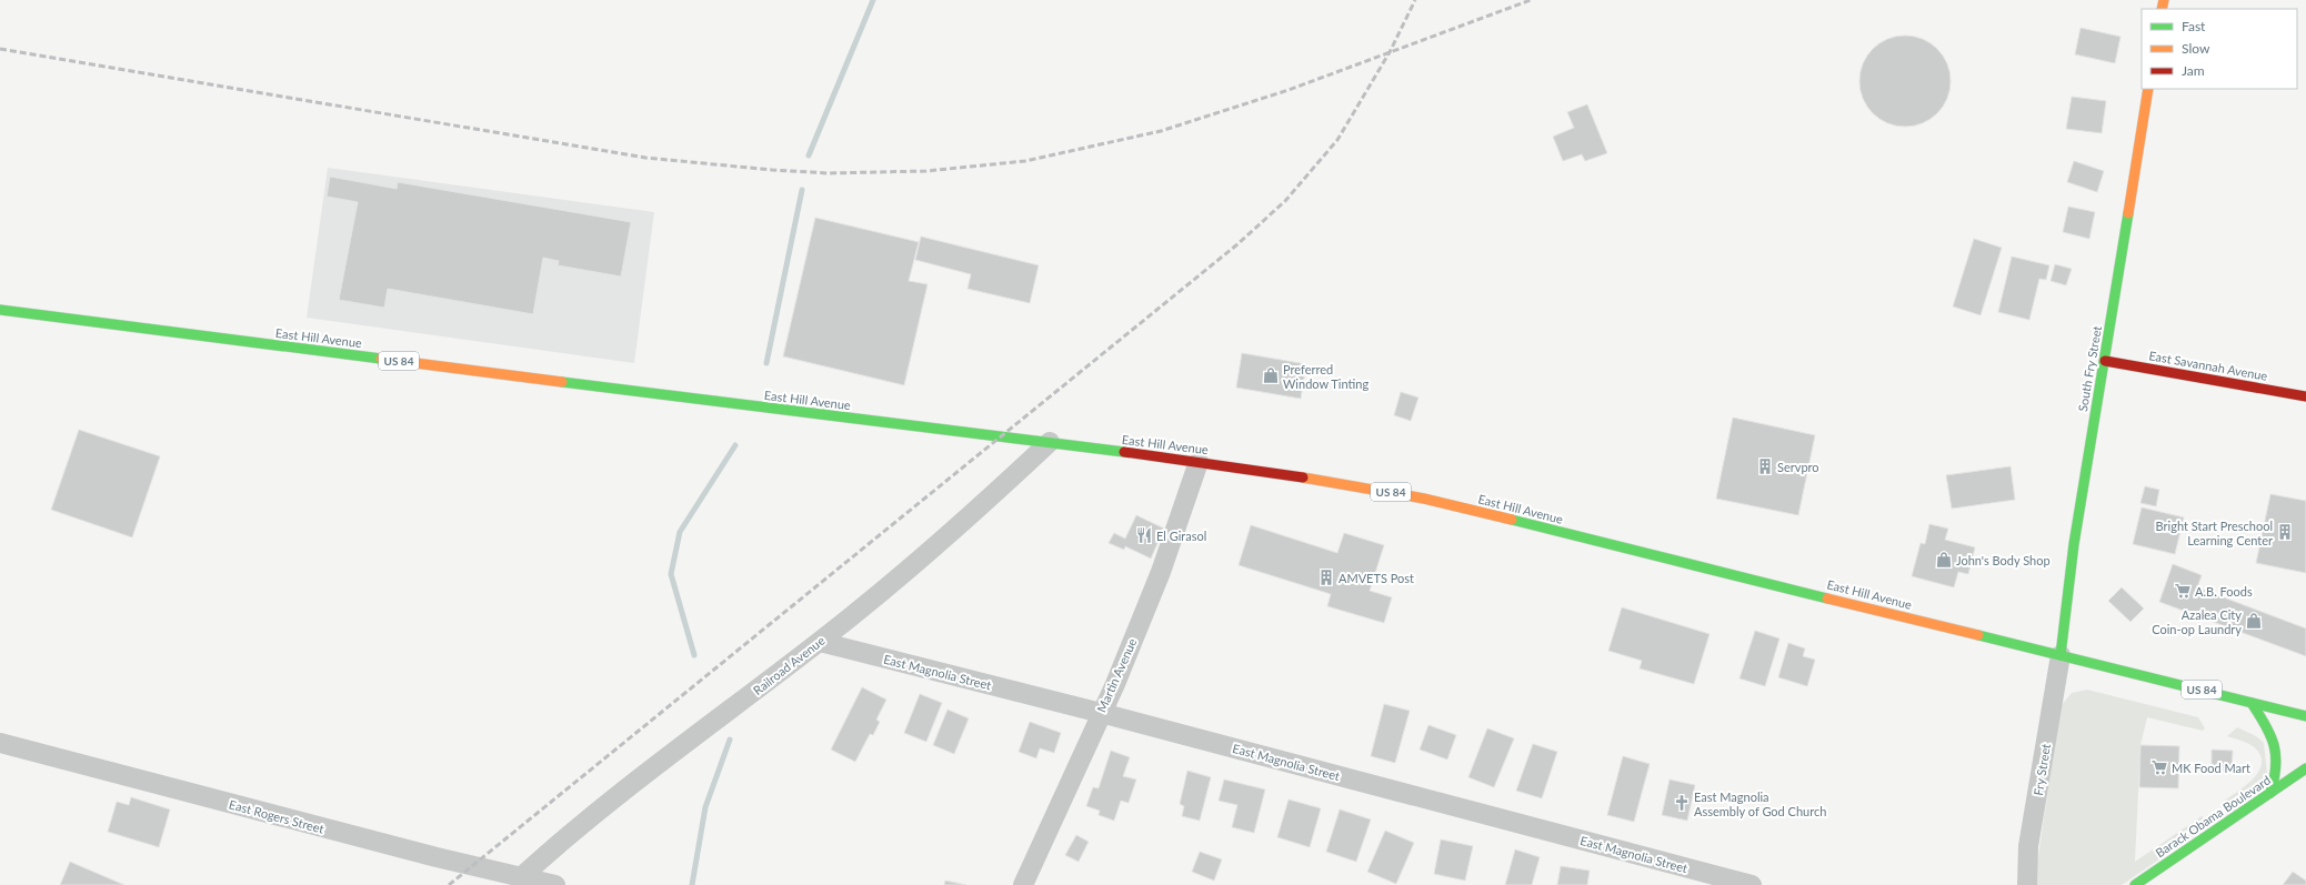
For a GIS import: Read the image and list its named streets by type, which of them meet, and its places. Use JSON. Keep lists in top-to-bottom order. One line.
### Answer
{"streets":{"main road":["East Hill Avenue","US 84","East Savannah Avenue","South Fry Street","Barack Obama Boulevard"],"street":["Railroad Avenue","East Magnolia Street","Martin Avenue","Fry Street","East Rogers Street"]},"crossings":[["East Hill Avenue","South Fry Street"],["East Hill Avenue","Railroad Avenue"],["East Hill Avenue","Martin Avenue"],["East Hill Avenue","Fry Street"],["East Savannah Avenue","South Fry Street"],["South Fry Street","Fry Street"],["Railroad Avenue","East Magnolia Street"],["Railroad Avenue","East Rogers Street"],["East Magnolia Street","Martin Avenue"]],"places":{"shop":["Preferred Window Tinting","John's Body Shop","Azalea City Coin-op Laundry"],"building":["Servpro","Bright Start Preschool Learning Center","AMVETS Post"],"restaurant":["El Girasol"],"supermarket":["A.B. Foods","MK Food Mart"],"church":["East Magnolia Assembly of God Church"]},"legend":["Fast","Slow","Jam"]}
